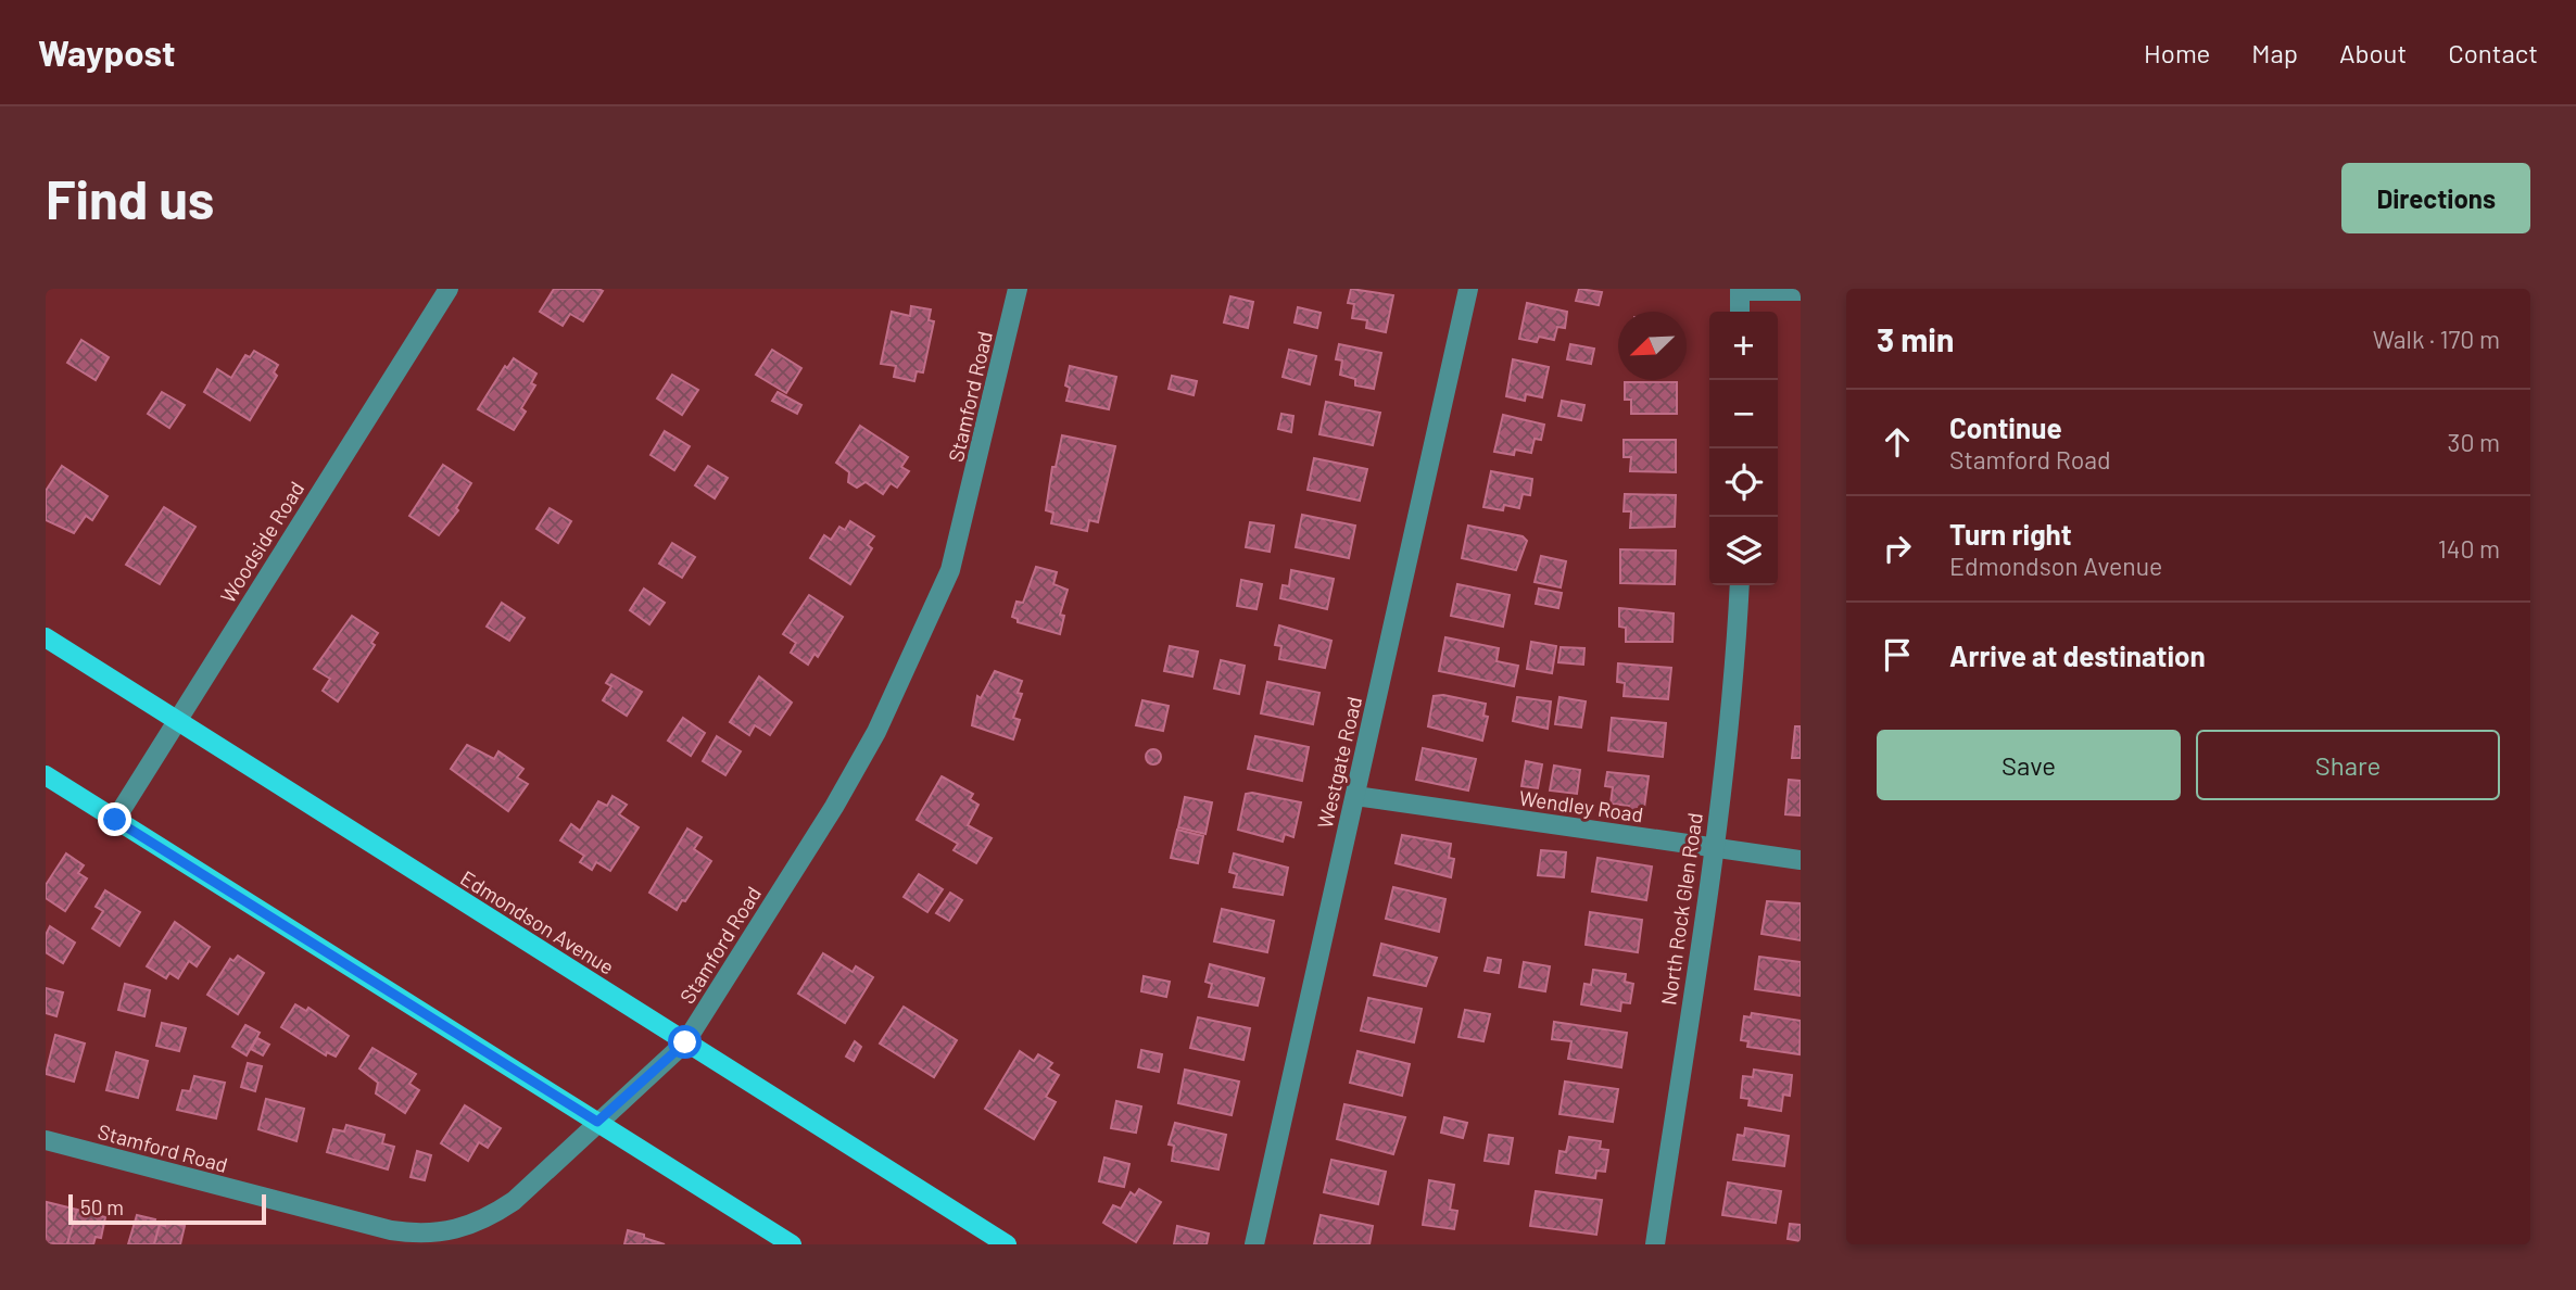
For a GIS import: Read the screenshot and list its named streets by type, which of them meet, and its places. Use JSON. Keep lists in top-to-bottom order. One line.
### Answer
{"streets":{"main road":["Edmondson Avenue"],"street":["Stamford Road","Woodside Road","Westgate Road","Wendley Road","North Rock Glen Road"]},"crossings":[["Stamford Road","Edmondson Avenue"],["Woodside Road","Edmondson Avenue"],["Westgate Road","Wendley Road"],["Wendley Road","North Rock Glen Road"]],"scale_bar":"50 m","north":"bottom left","page":{"header":"Waypost","nav":["Home","Map","About","Contact"],"buttons":["Directions",["Save","Share"]],"title":"Find us","heading":["3 min","Walk · 170 m"],"map_buttons":["+","−"],"list":[["Continue","Stamford Road","30 m"],["Turn right","Edmondson Avenue","140 m"],"Arrive at destination"],"scale":"50 m"}}
